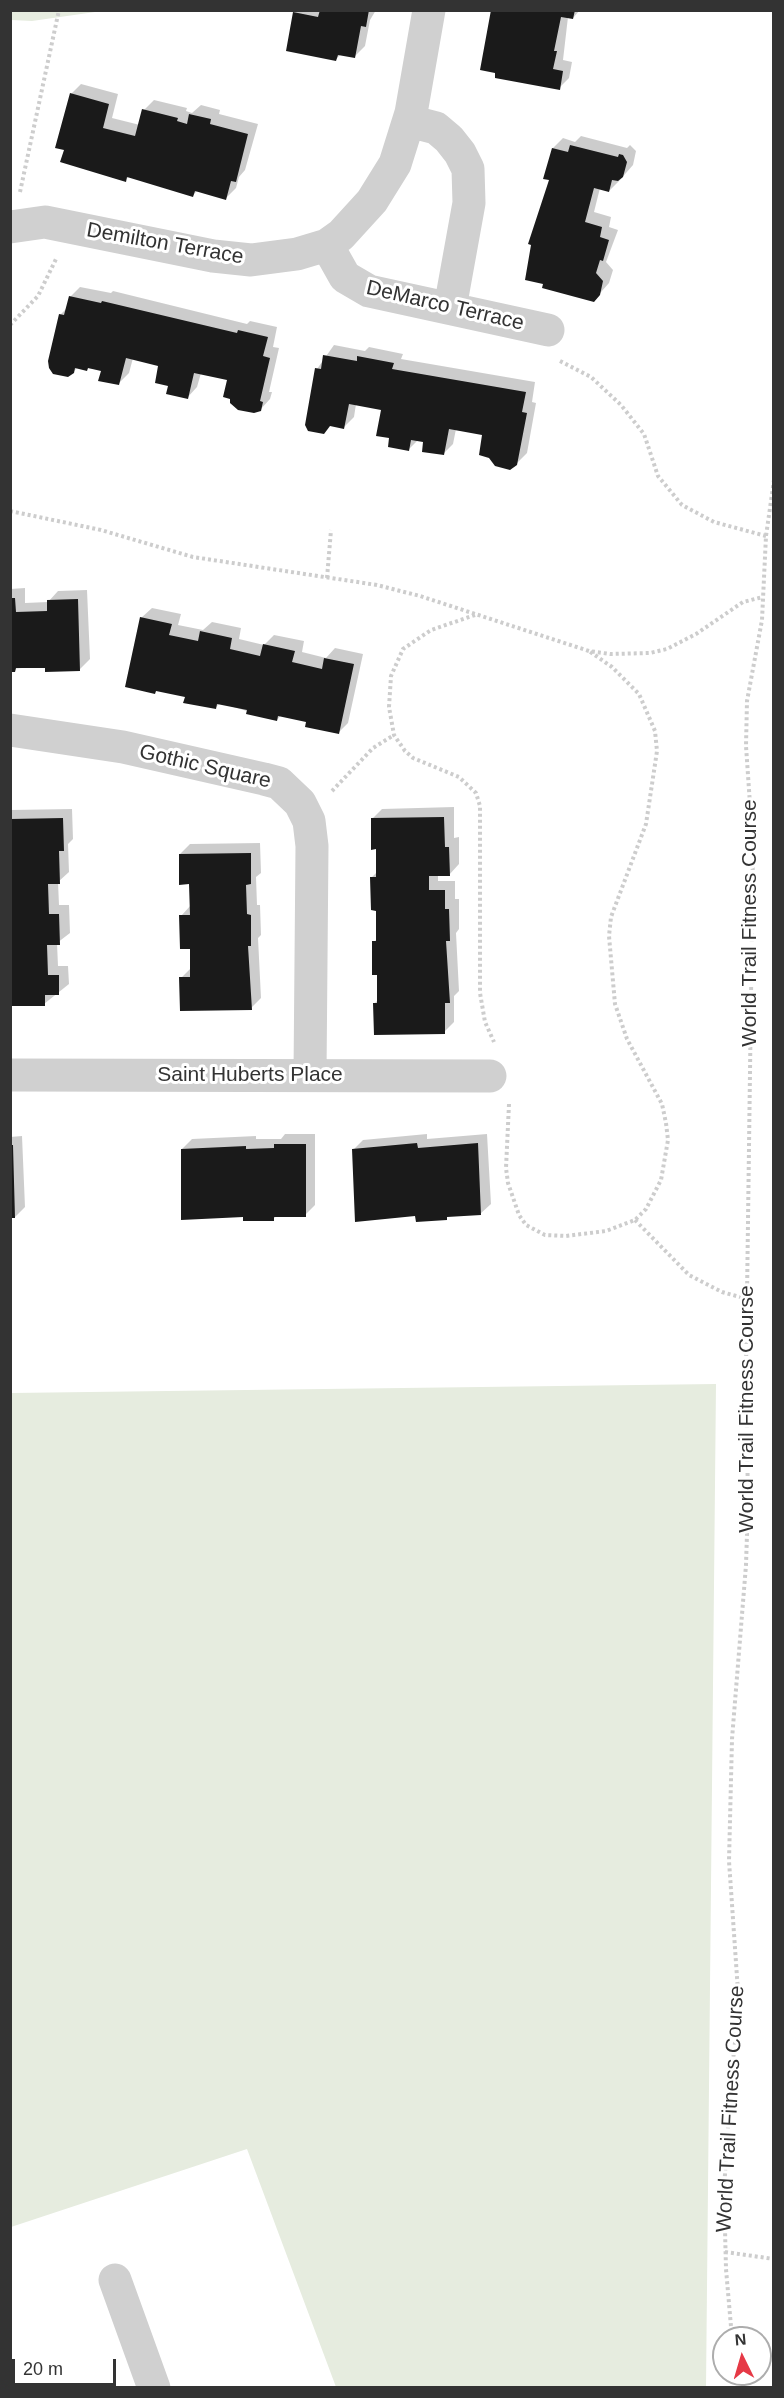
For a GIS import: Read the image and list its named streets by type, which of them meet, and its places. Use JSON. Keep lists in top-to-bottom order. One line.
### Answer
{"streets":{"street":["Demilton Terrace","DeMarco Terrace","Gothic Square","Saint Huberts Place"],"path":["World Trail Fitness Course"]},"crossings":[["Demilton Terrace","DeMarco Terrace"],["Gothic Square","Saint Huberts Place"]],"scale_bar":"20 m","north":"top"}
